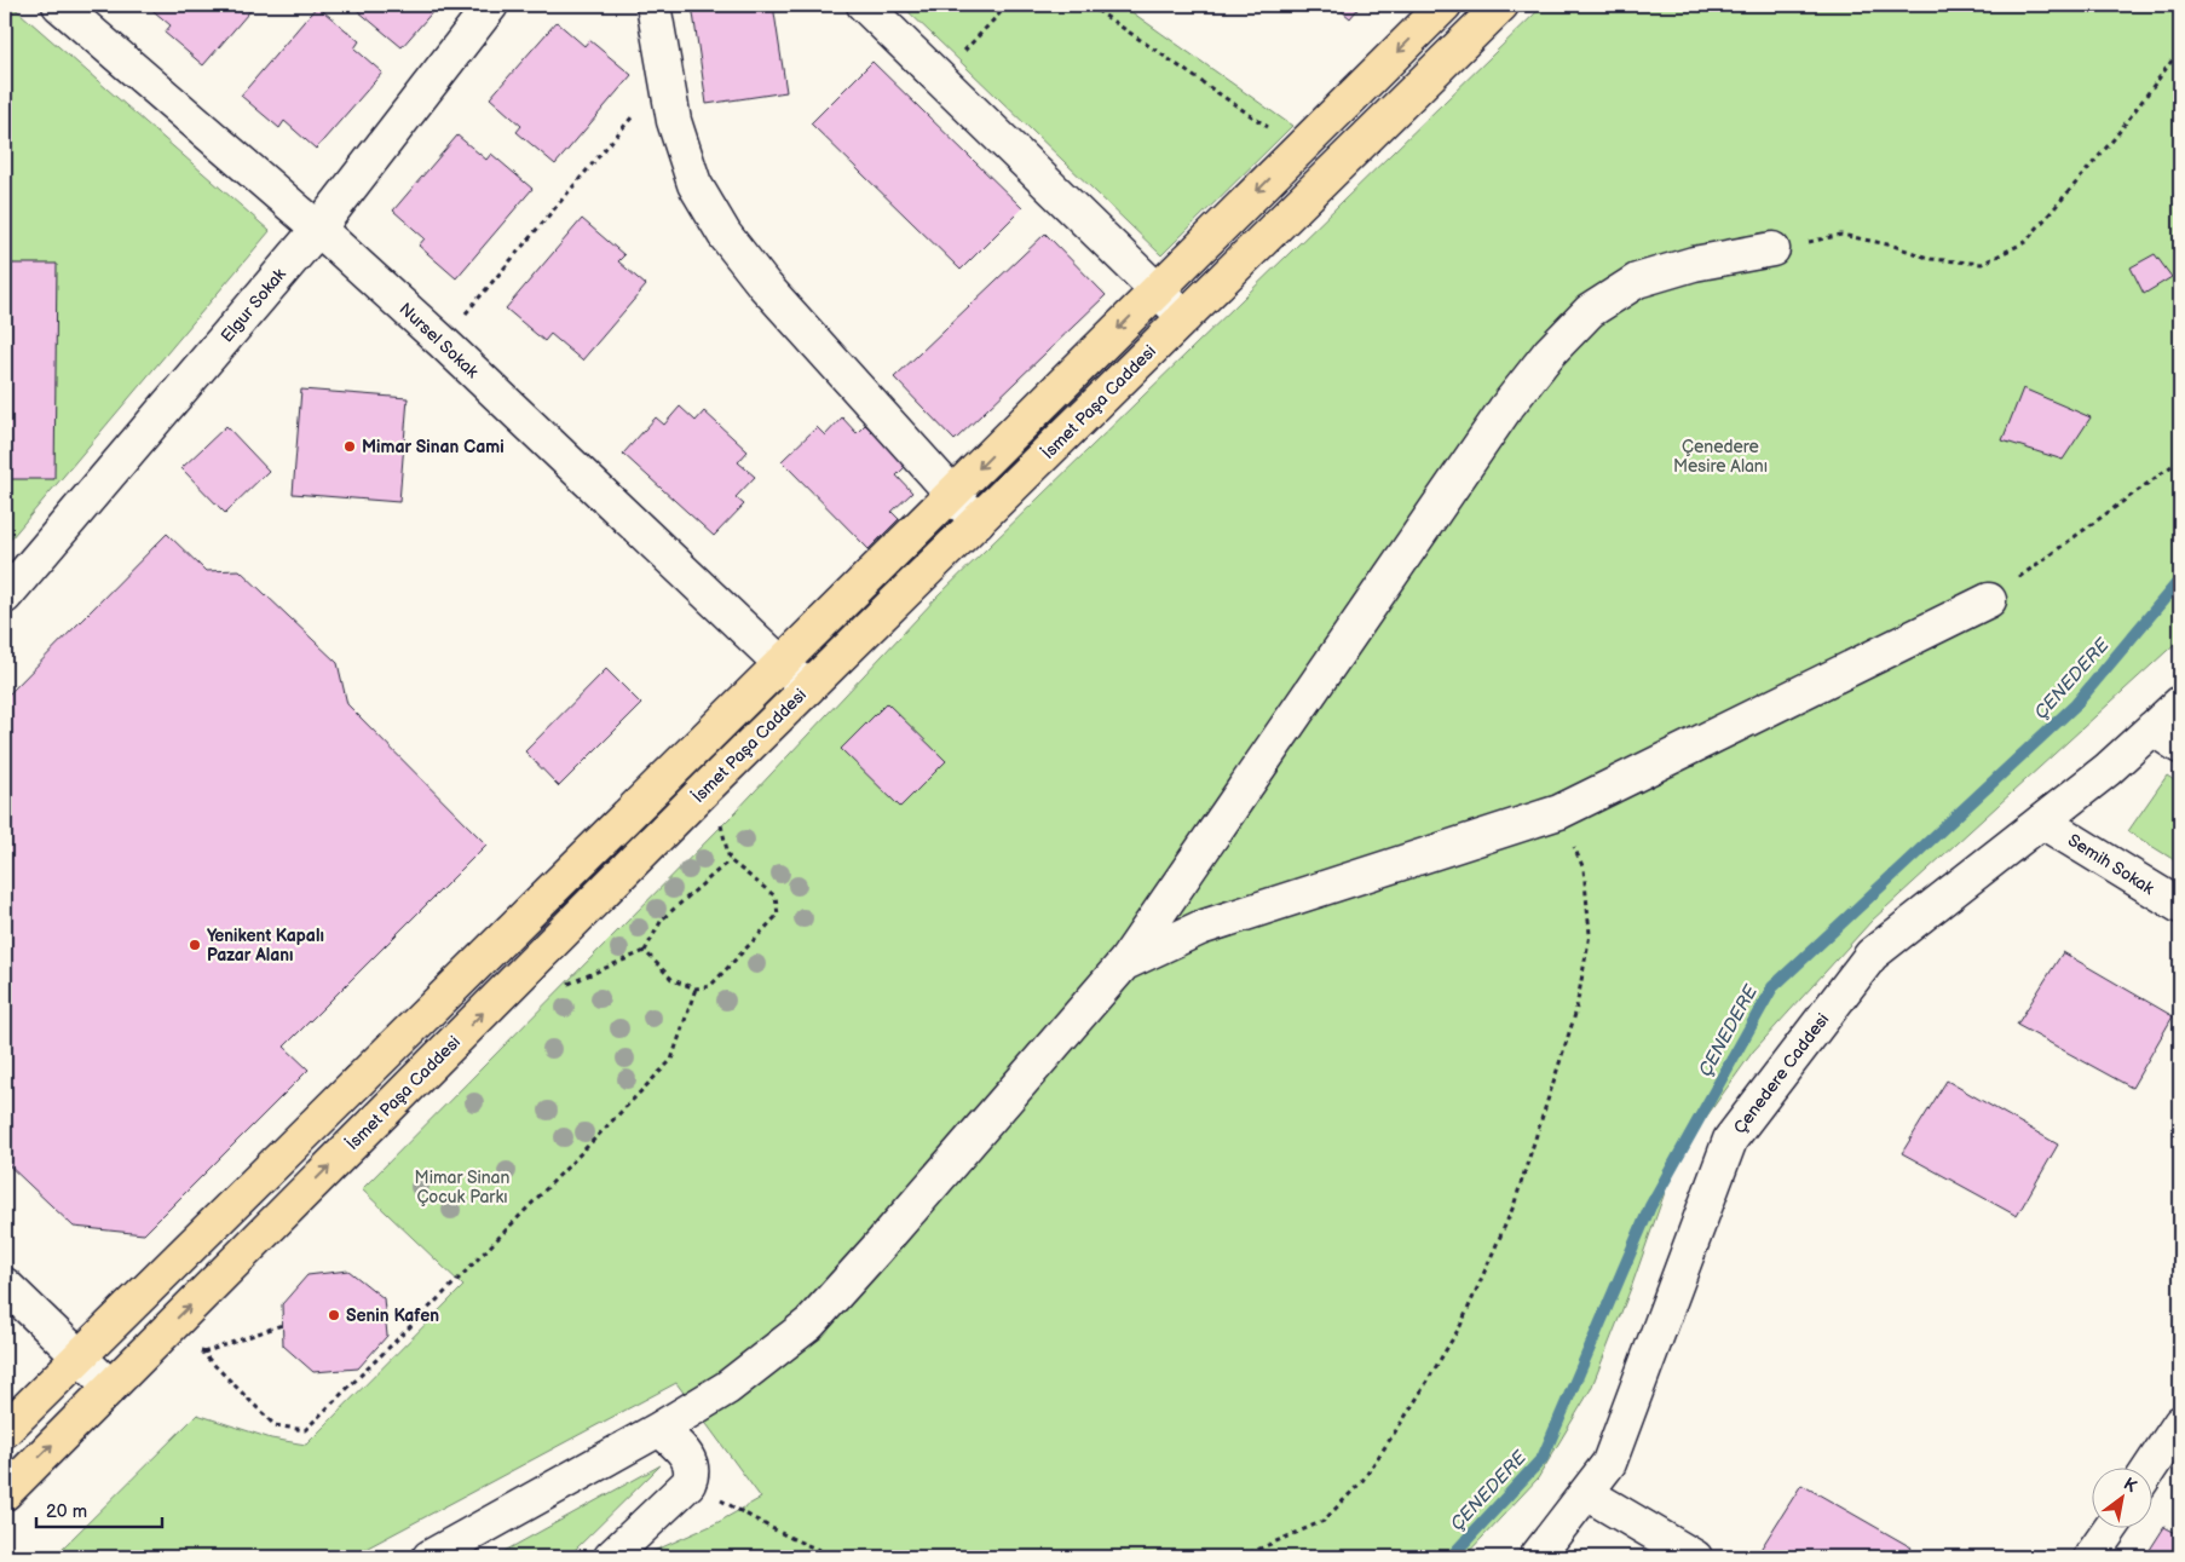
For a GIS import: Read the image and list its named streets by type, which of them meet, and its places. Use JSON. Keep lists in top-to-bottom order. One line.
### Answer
{"streets":{"main road":["İsmet Paşa Caddesi"],"street":["Elgur Sokak","Nursel Sokak","Semih Sokak","Çenedere Caddesi"]},"crossings":[["Elgur Sokak","Nursel Sokak"],["Nursel Sokak","İsmet Paşa Caddesi"],["Semih Sokak","Çenedere Caddesi"]],"water":["ÇENEDERE"],"parks":["Çenedere Mesire Alanı","Mimar Sinan Çocuk Parkı"],"places":["Mimar Sinan Cami","Yenikent Kapalı Pazar Alanı","Senin Kafen"],"scale_bar":"20 m","north":"top right"}
